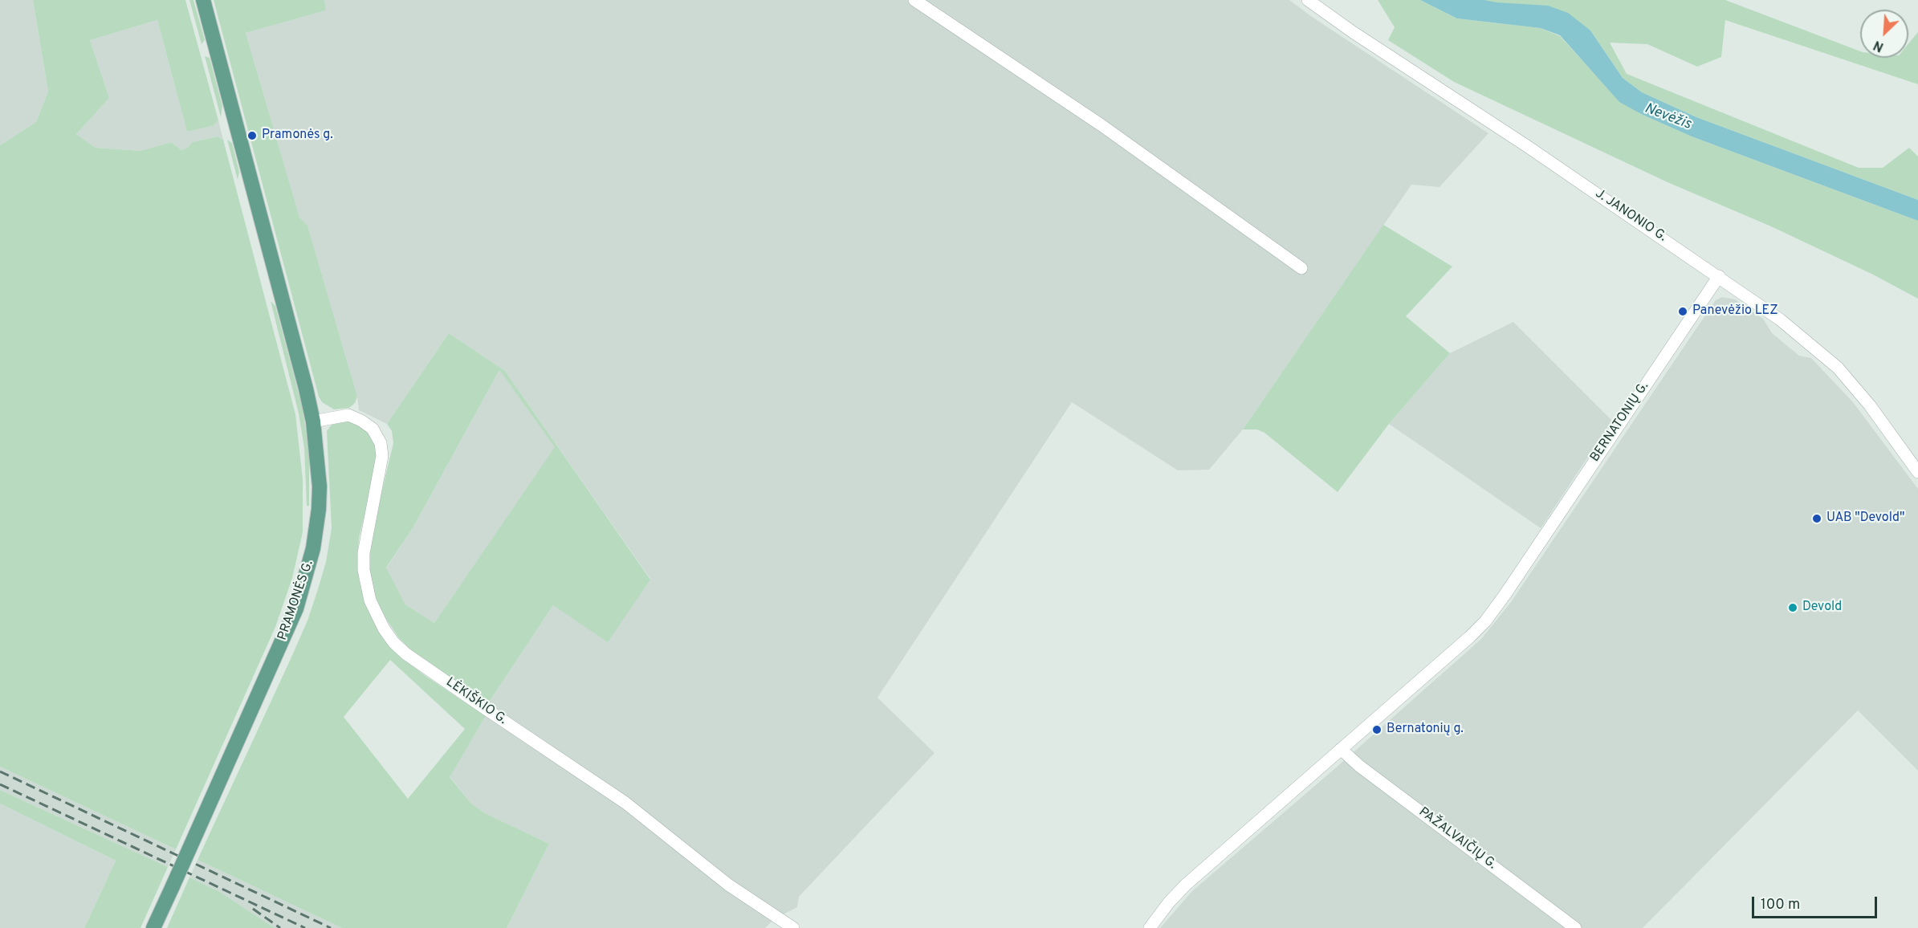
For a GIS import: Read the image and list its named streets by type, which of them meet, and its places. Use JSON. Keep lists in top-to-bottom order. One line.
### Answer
{"streets":{"main road":["PRAMONĖS G."],"street":["J. JANONIO G.","BERNATONIŲ G.","LĖKIŠKIO G.","PAŽALVAIČIŲ G."]},"crossings":[["J. JANONIO G.","BERNATONIŲ G."],["BERNATONIŲ G.","PAŽALVAIČIŲ G."],["PRAMONĖS G.","LĖKIŠKIO G."]],"water":["Nevėžis"],"places":["Pramonės g.","Panevėžio LEZ","UAB \"Devold\"","Devold","Bernatonių g."],"scale_bar":"100 m","north":"bottom left"}
